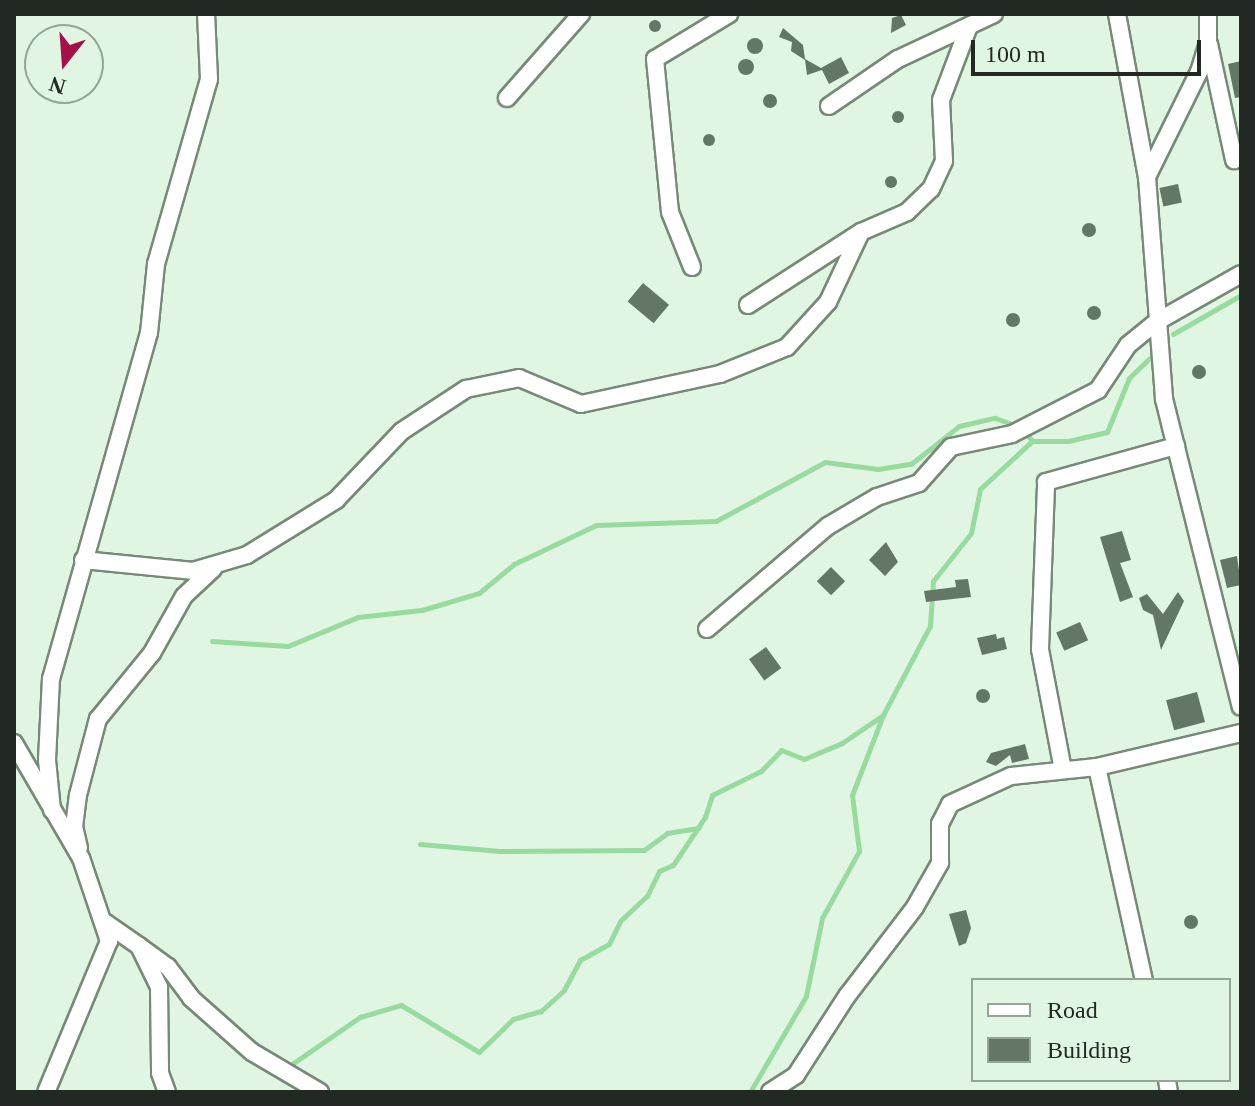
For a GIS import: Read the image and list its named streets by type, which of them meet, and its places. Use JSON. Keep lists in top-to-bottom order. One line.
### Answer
{"legend":["Road","Building"],"scale_bar":"100 m","north":"bottom"}
